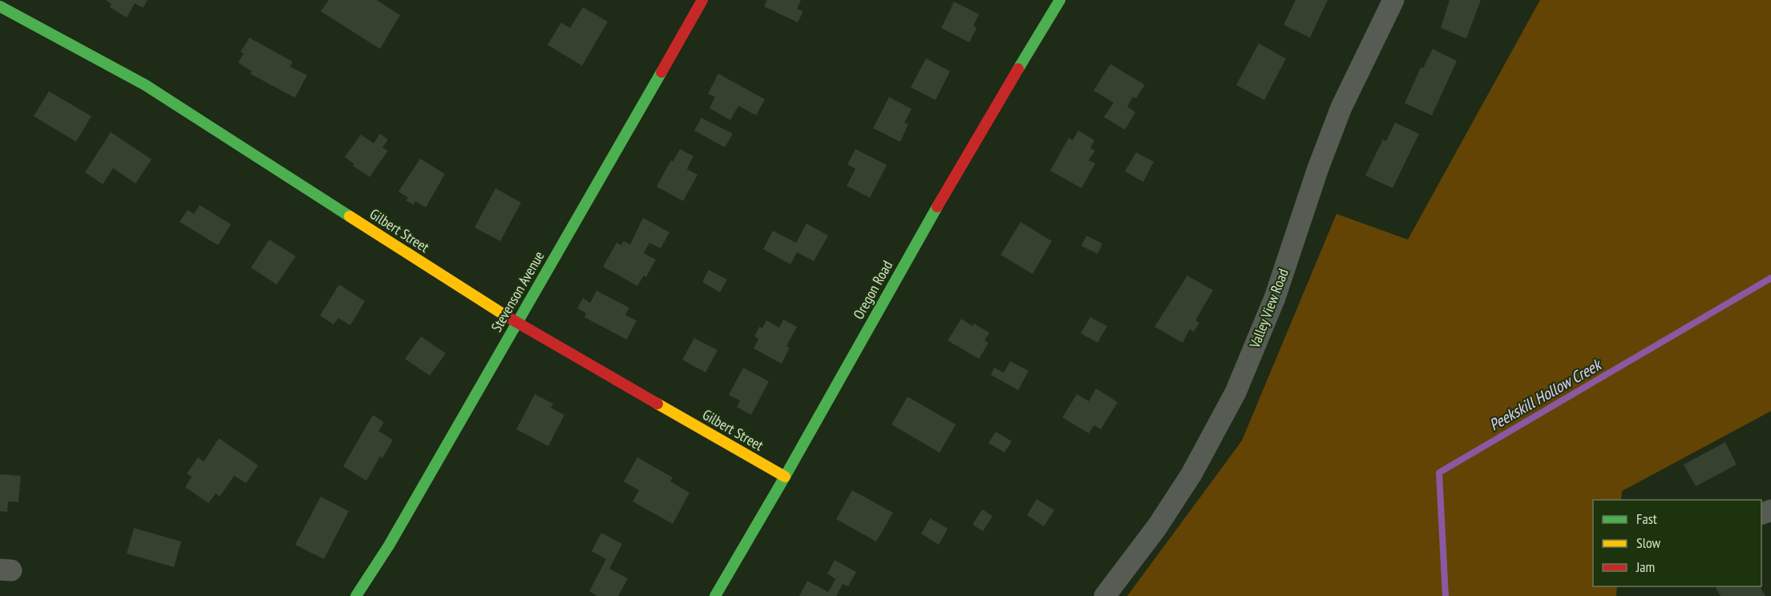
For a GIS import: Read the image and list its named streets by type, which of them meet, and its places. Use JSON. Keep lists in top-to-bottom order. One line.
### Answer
{"streets":{"street":["Gilbert Street","Oregon Road","Stevenson Avenue","Valley View Road"]},"crossings":[["Gilbert Street","Oregon Road"],["Gilbert Street","Stevenson Avenue"]],"water":["Peekskill Hollow Creek"],"legend":["Fast","Slow","Jam"]}
